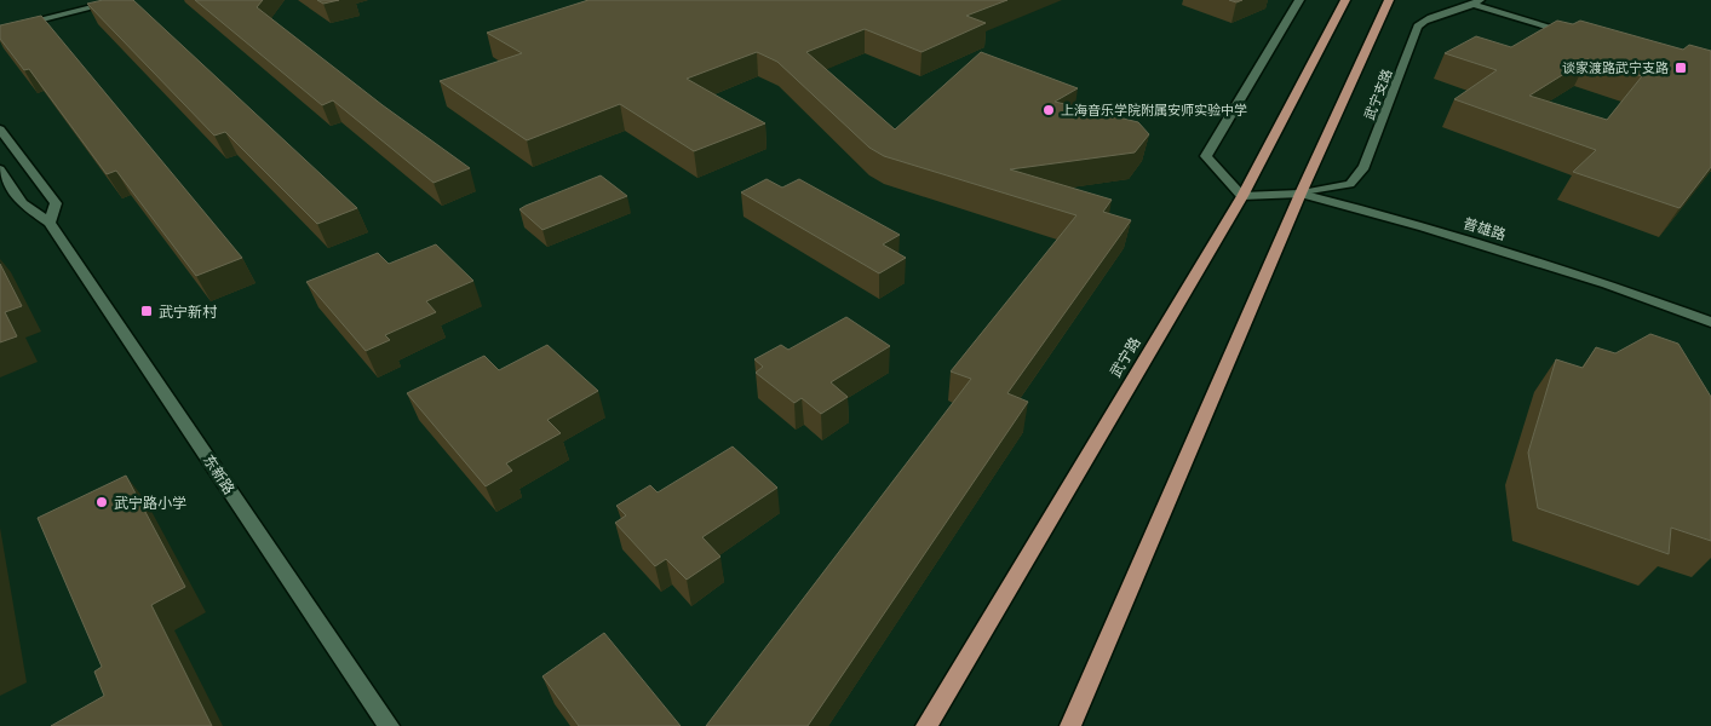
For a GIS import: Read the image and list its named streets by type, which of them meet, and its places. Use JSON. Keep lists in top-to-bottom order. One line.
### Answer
{"streets":{"main road":["武宁路"],"street":["武宁支路","普雄路","东新路"]},"crossings":[["武宁支路","普雄路"],["普雄路","武宁路"]],"places":{"transit":["谈家渡路武宁支路","武宁新村"],"other":["上海音乐学院附属安师实验中学","武宁路小学"]}}
